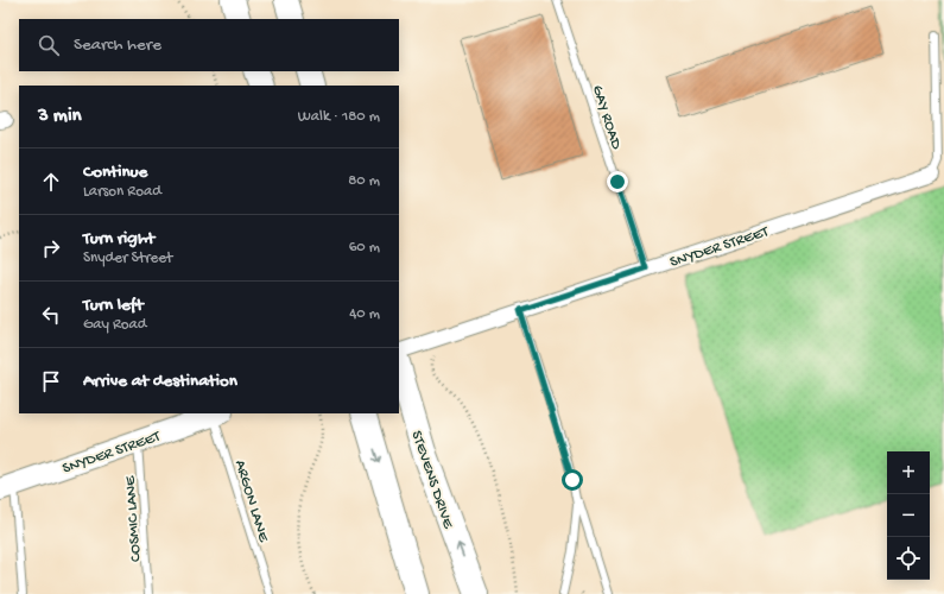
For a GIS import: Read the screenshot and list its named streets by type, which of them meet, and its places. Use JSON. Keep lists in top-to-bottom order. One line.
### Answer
{"streets":{"main road":["STEVENS DRIVE"],"street":["SNYDER STREET"],"lane":["GAY ROAD","ARGON LANE","COSMIC LANE"]},"crossings":[["GAY ROAD","SNYDER STREET"],["SNYDER STREET","ARGON LANE"],["SNYDER STREET","COSMIC LANE"]],"page":{"search":"Search here","heading":["3 min","Walk · 180 m"],"list":[["Continue","Larson Road","80 m"],["Turn right","Snyder Street","60 m"],["Turn left","Gay Road","40 m"],"Arrive at destination"],"map_buttons":["+","−"]}}
